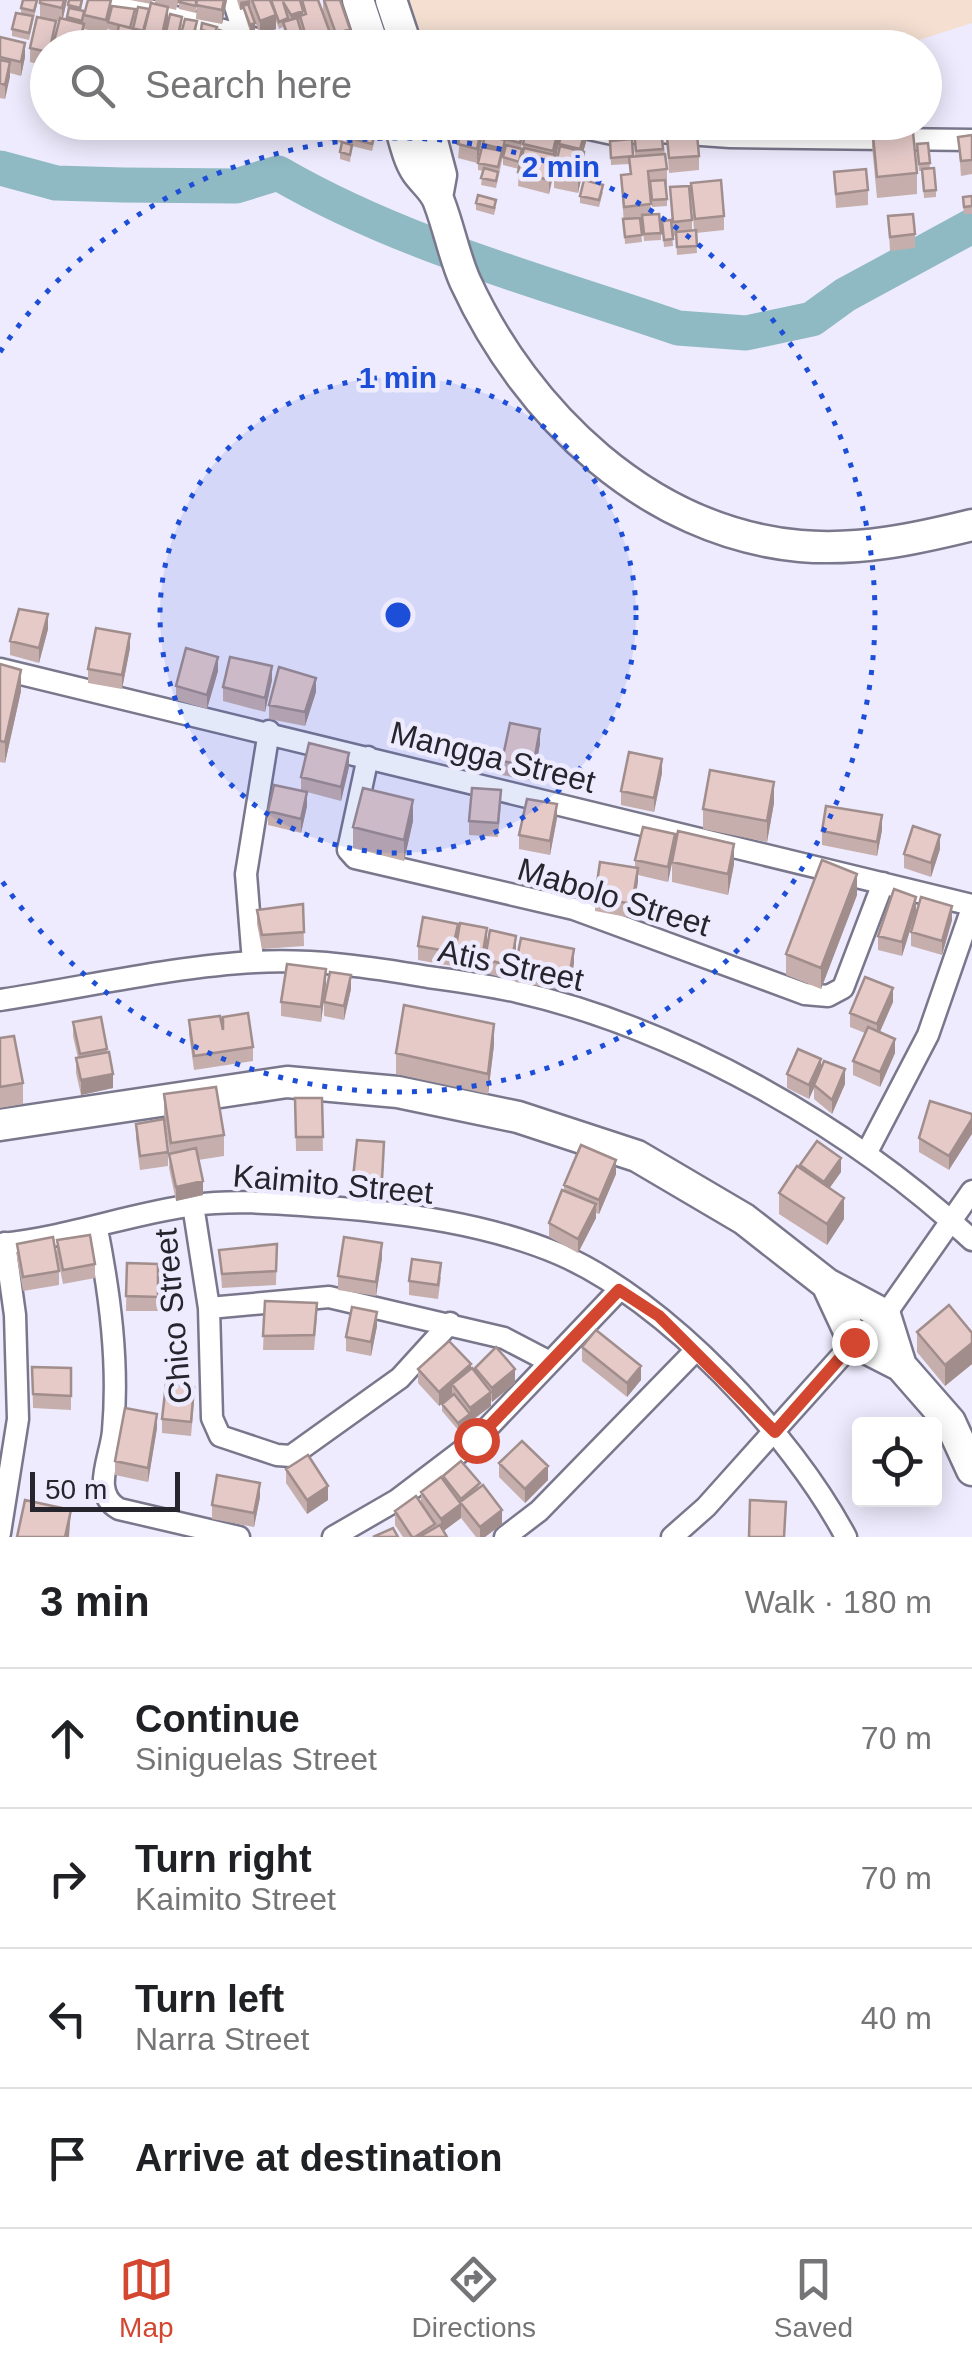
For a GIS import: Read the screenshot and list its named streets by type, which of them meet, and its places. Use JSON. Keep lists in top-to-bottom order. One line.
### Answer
{"streets":{"street":["Mangga Street","Mabolo Street","Atis Street","Kaimito Street","Chico Street"]},"crossings":[["Mangga Street","Mabolo Street"],["Kaimito Street","Chico Street"]],"scale_bar":"50 m","page":{"search":"Search here","scale":"50 m","heading":["3 min","Walk · 180 m"],"list":[["Continue","Siniguelas Street","70 m"],["Turn right","Kaimito Street","70 m"],["Turn left","Narra Street","40 m"],"Arrive at destination"],"nav":["Map","Directions","Saved"]},"rings":["2 min","1 min"]}
